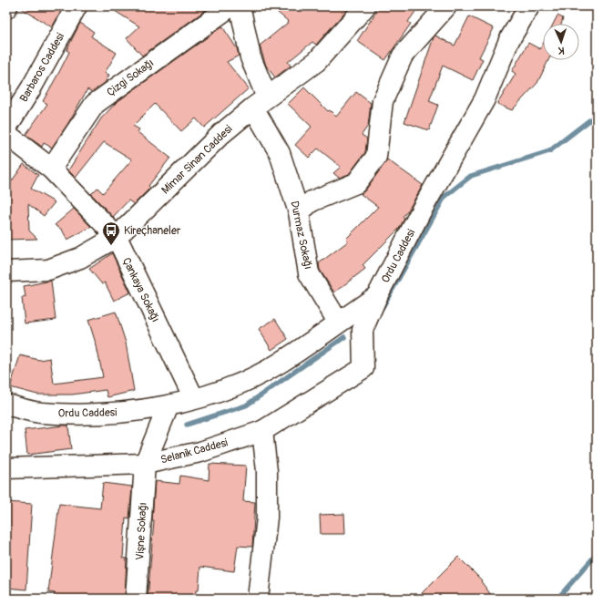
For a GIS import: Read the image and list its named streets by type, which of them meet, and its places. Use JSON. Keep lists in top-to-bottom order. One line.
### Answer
{"streets":{"street":["Barbaros Caddesi","Çizgi Sokağı","Mimar Sinan Caddesi","Durmaz Sokağı","Ordu Caddesi","Çankaya Sokağı","Selanik Caddesi","Vişne Sokağı"]},"crossings":[["Çizgi Sokağı","Çankaya Sokağı"],["Mimar Sinan Caddesi","Durmaz Sokağı"],["Mimar Sinan Caddesi","Çankaya Sokağı"],["Durmaz Sokağı","Ordu Caddesi"],["Ordu Caddesi","Çankaya Sokağı"],["Ordu Caddesi","Selanik Caddesi"],["Selanik Caddesi","Vişne Sokağı"]],"places":{"bus stop":["Kireçhaneler"]},"north":"bottom"}
